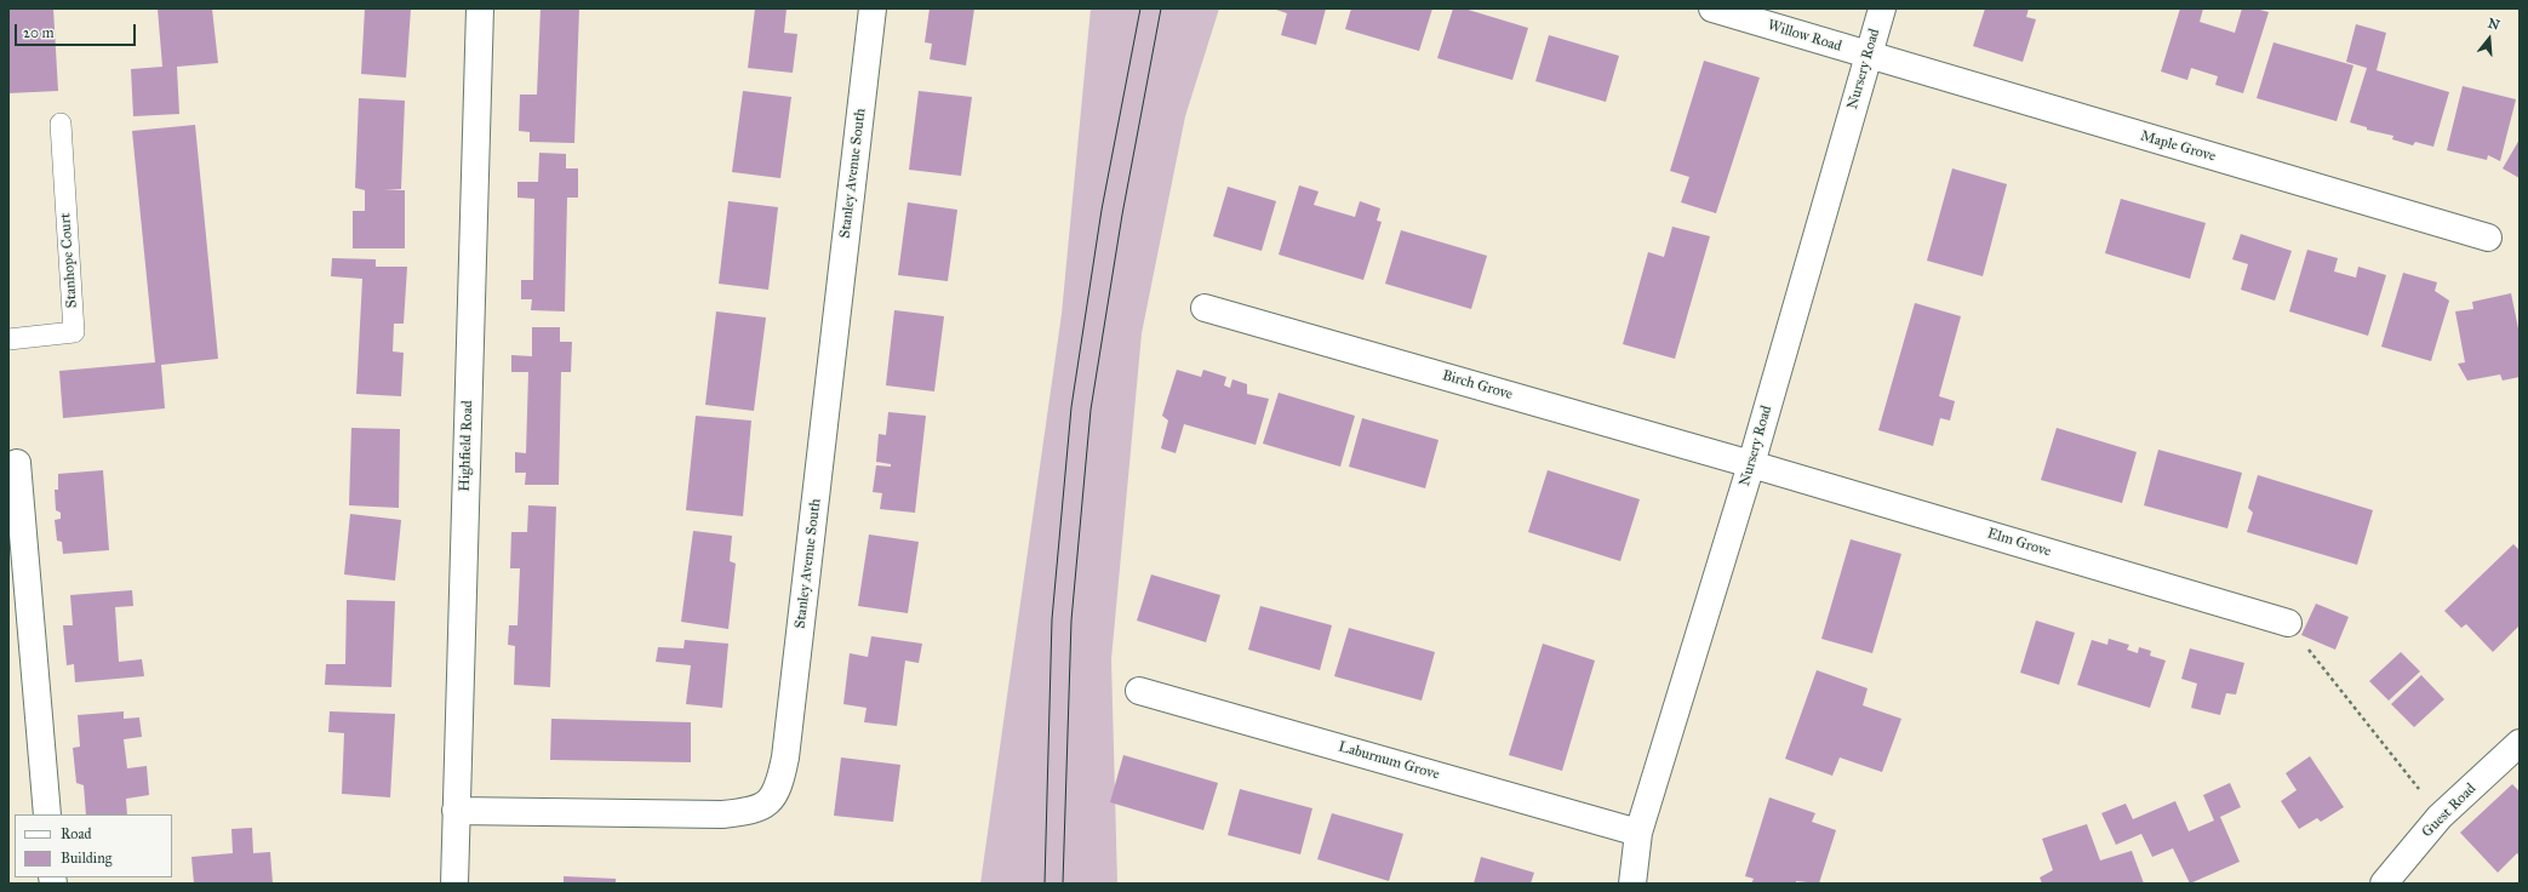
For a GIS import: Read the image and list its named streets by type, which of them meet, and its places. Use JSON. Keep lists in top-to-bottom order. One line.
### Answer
{"streets":{"street":["Willow Road","Nursery Road","Maple Grove","Stanley Avenue South","Birch Grove","Highfield Road","Elm Grove","Laburnum Grove","Guest Road"],"lane":["Stanhope Court"]},"crossings":[["Willow Road","Nursery Road"],["Willow Road","Maple Grove"],["Nursery Road","Maple Grove"],["Nursery Road","Birch Grove"],["Nursery Road","Elm Grove"],["Nursery Road","Laburnum Grove"],["Stanley Avenue South","Highfield Road"],["Birch Grove","Elm Grove"]],"legend":["Road","Building"],"scale_bar":"20 m","north":"top"}
